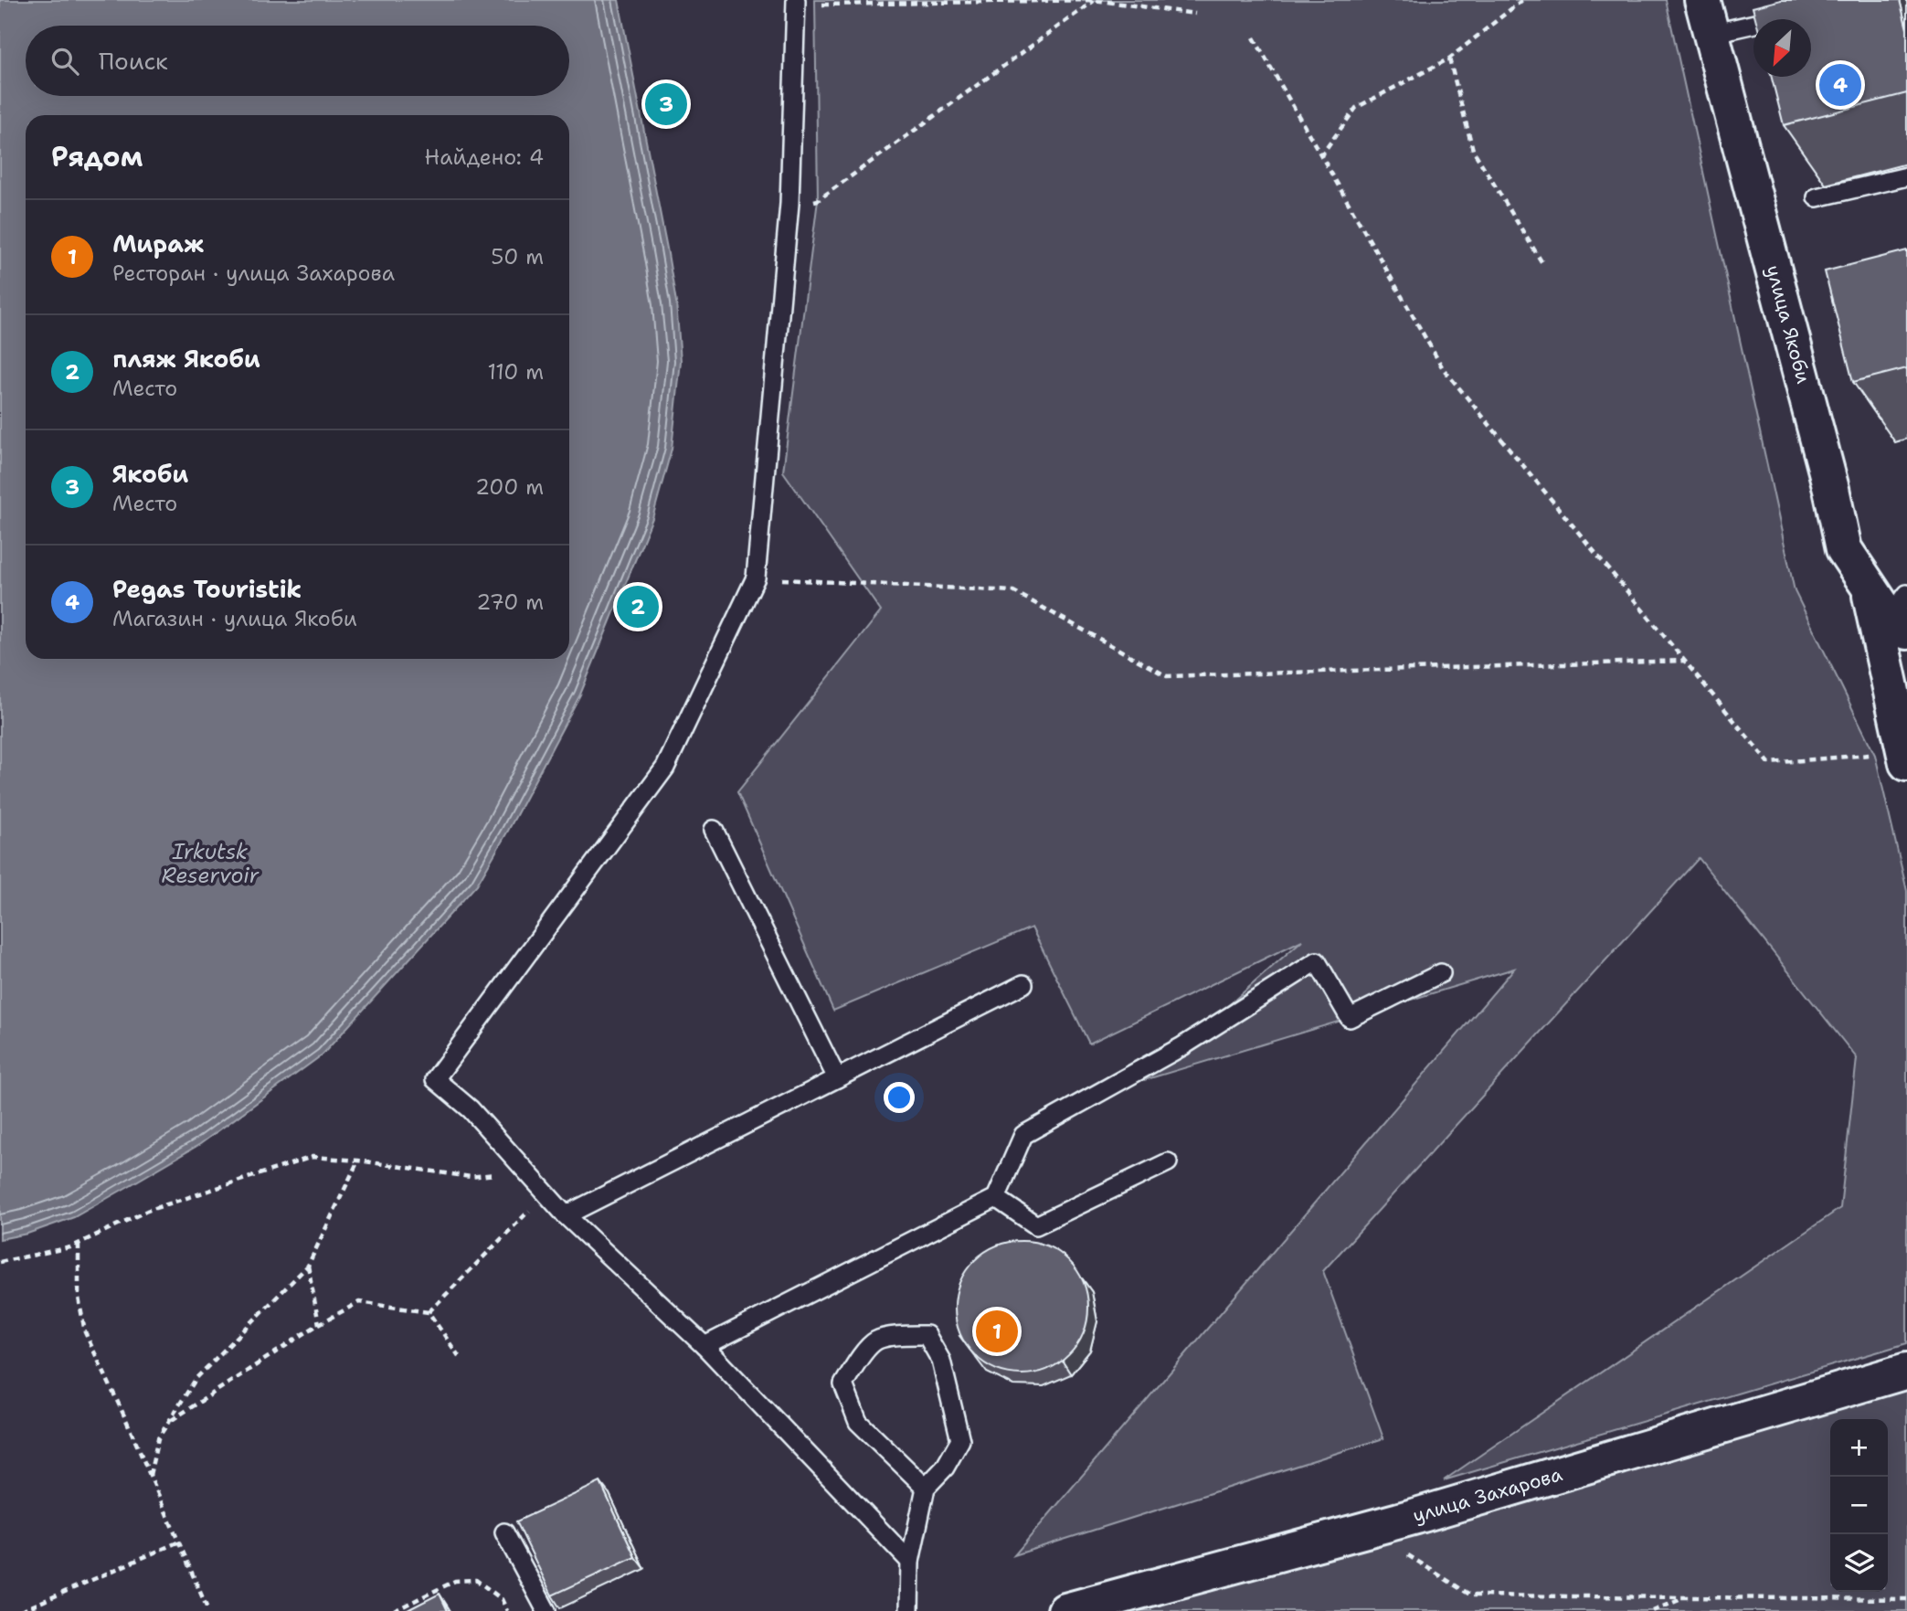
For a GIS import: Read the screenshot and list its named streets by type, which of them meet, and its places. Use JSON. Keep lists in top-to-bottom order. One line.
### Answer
{"streets":{"main road":["улица Якоби","улица Захарова"]},"water":["Irkutsk Reservoir"],"north":"bottom left","page":{"search":"Поиск","pins":["4","3","2","1"],"heading":["Рядом","Найдено: 4"],"list":[{"mark":"1","name":"Мираж","note":"Ресторан · улица Захарова","value":"50 m"},{"mark":"2","name":"пляж Якоби","note":"Место","value":"110 m"},{"mark":"3","name":"Якоби","note":"Место","value":"200 m"},{"mark":"4","name":"Pegas Touristik","note":"Магазин · улица Якоби","value":"270 m"}],"map_buttons":["+","−"]}}
